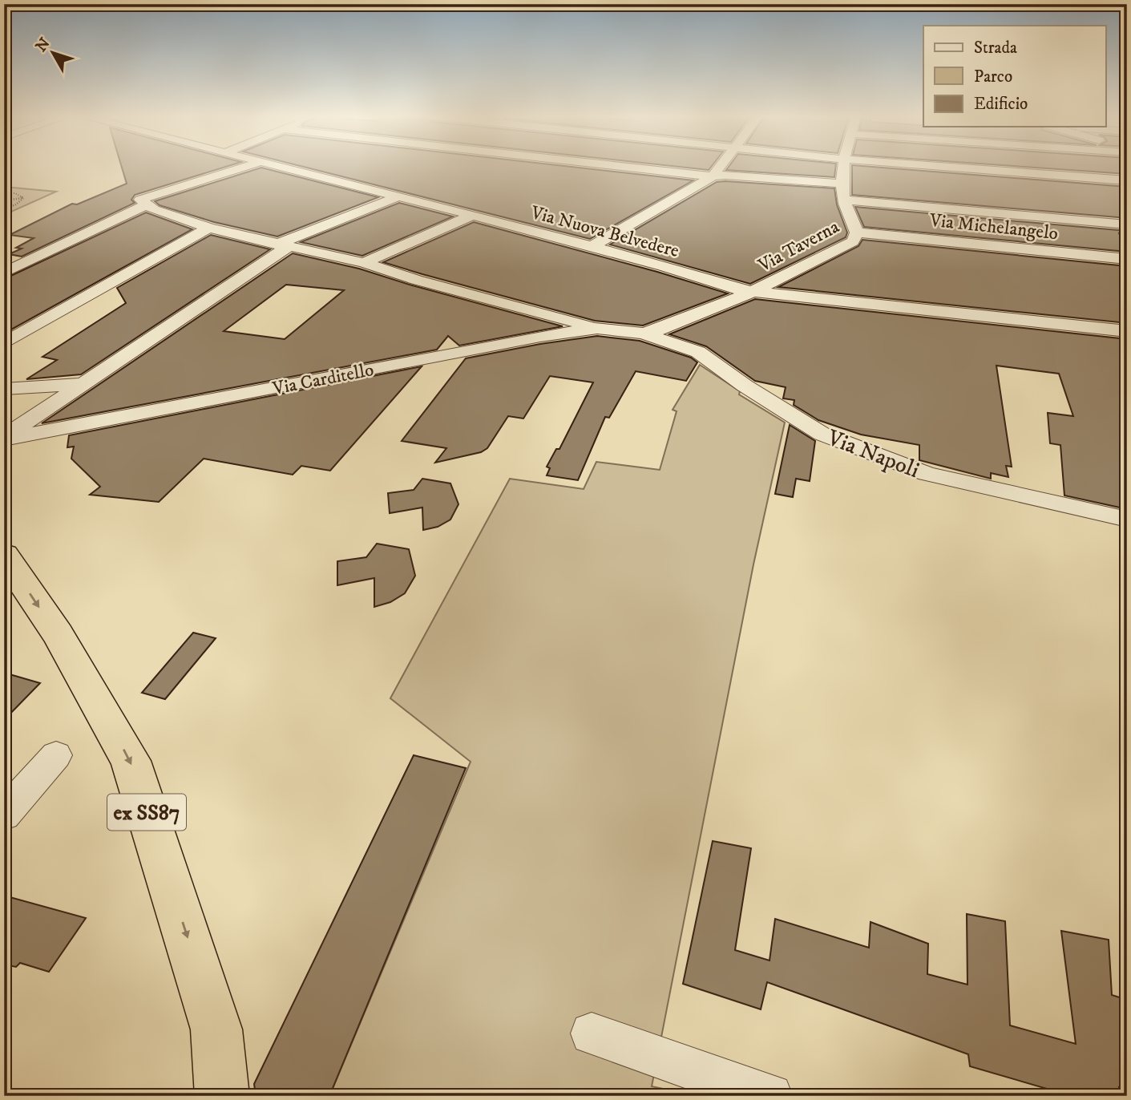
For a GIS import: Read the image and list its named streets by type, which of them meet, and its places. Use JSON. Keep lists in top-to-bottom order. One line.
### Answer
{"streets":{"highway":["ex SS87"],"street":["Via Michelangelo","Via Nuova Belvedere","Via Taverna","Via Carditello","Via Napoli"]},"crossings":[["Via Michelangelo","Via Taverna"],["Via Nuova Belvedere","Via Taverna"],["Via Taverna","Via Carditello"],["Via Taverna","Via Napoli"],["Via Carditello","Via Napoli"]],"legend":["Strada","Parco","Edificio"],"north":"top left"}
